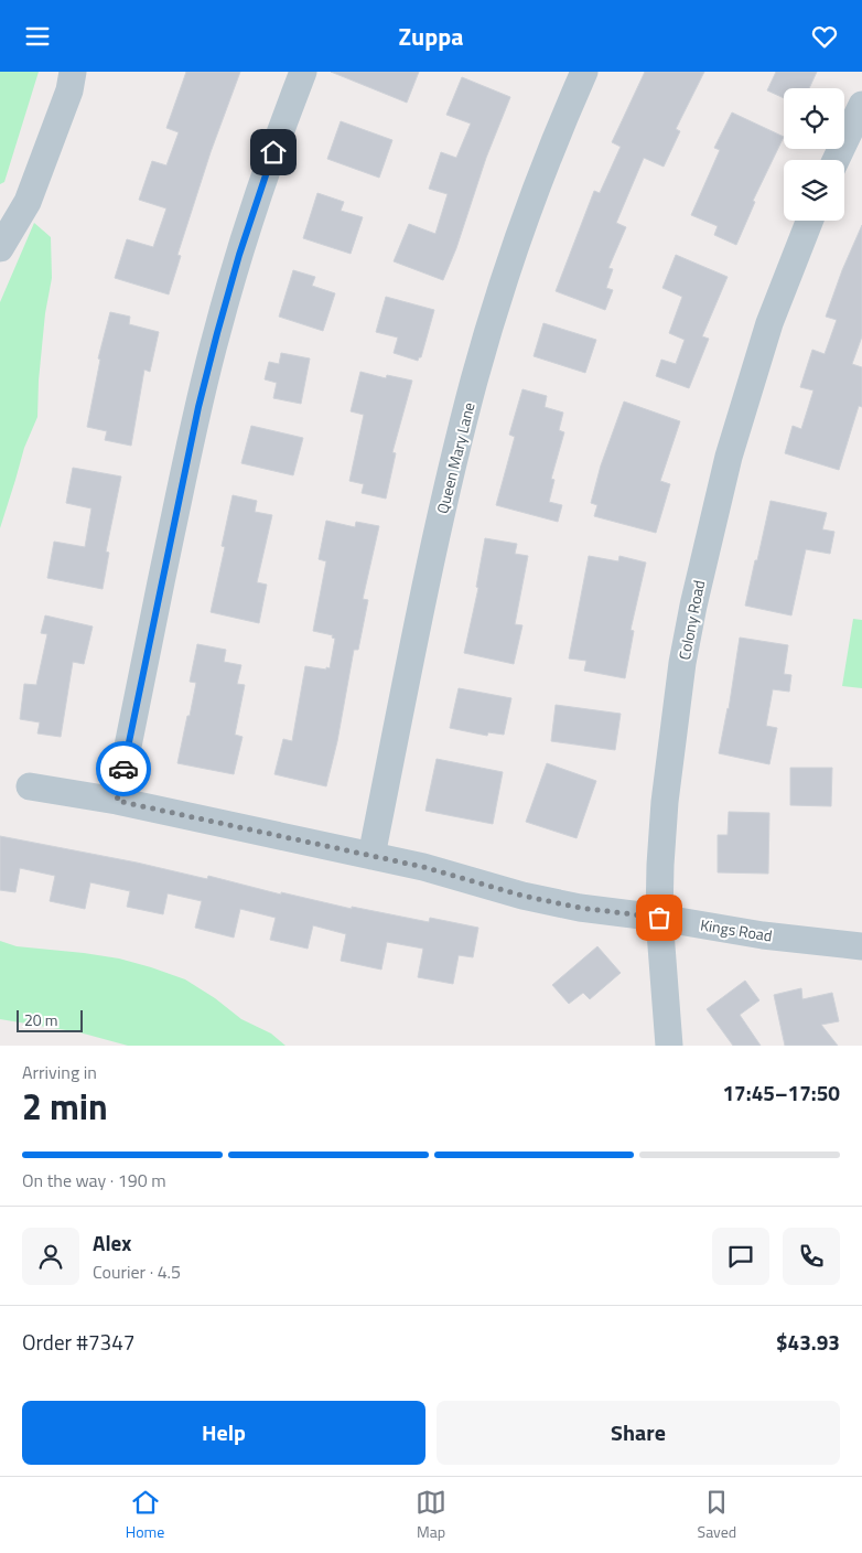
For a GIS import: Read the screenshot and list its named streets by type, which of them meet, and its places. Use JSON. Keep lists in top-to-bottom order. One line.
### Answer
{"streets":{"street":["Queen Mary Lane","Colony Road","Kings Road"]},"crossings":[["Queen Mary Lane","Kings Road"],["Colony Road","Kings Road"]],"scale_bar":"20 m","page":{"header":"Zuppa","scale":"20 m","heading":["2 min","Arriving in","17:45–17:50"],"panel":["Alex","Courier · 4.5","Order #7347","$43.93"],"bar":"On the way · 190 m","buttons":["Help","Share"],"tabs":["Home","Map","Saved"]}}
